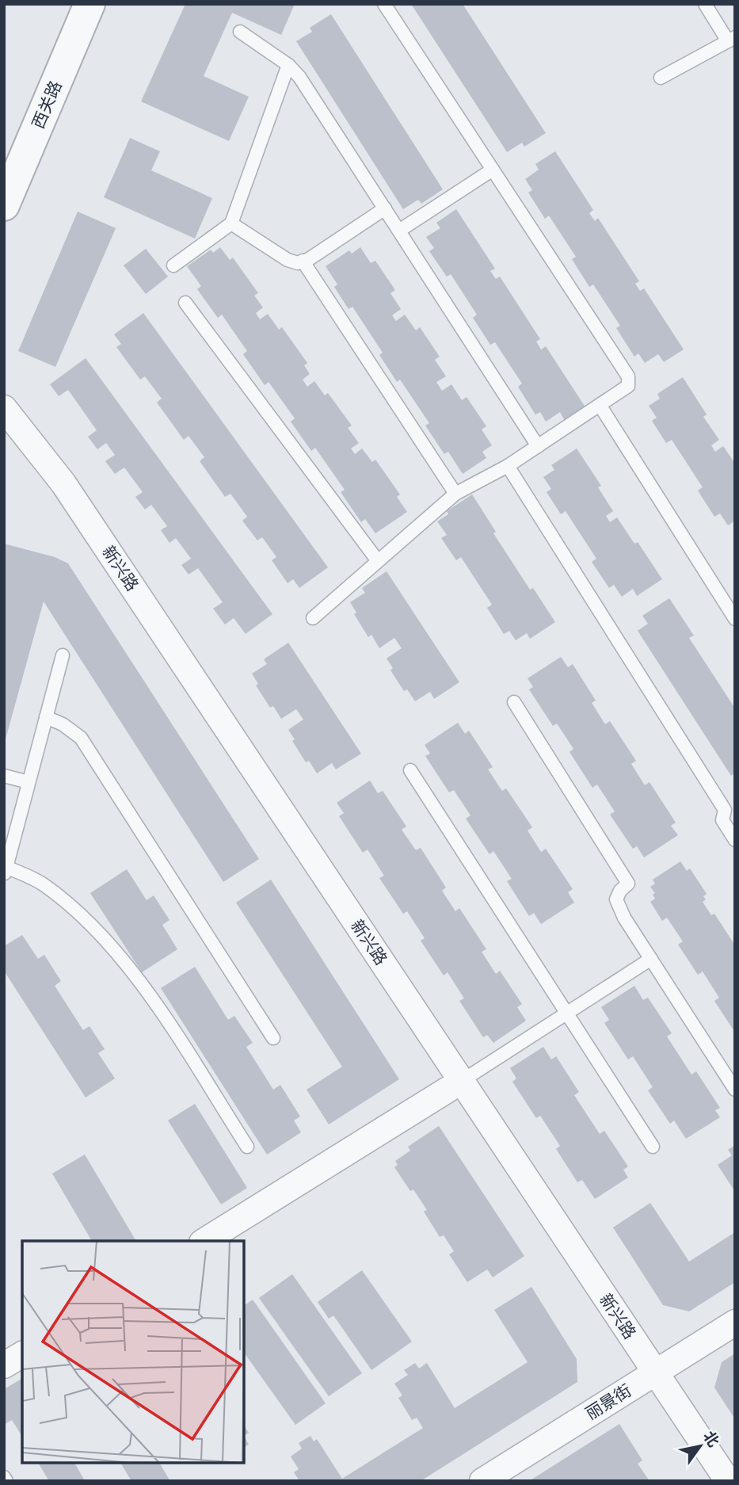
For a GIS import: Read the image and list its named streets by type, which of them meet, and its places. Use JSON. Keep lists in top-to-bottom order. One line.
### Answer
{"streets":{"street":["西关路","新兴路","丽景街"]},"crossings":[["新兴路","丽景街"]],"north":"top right"}
